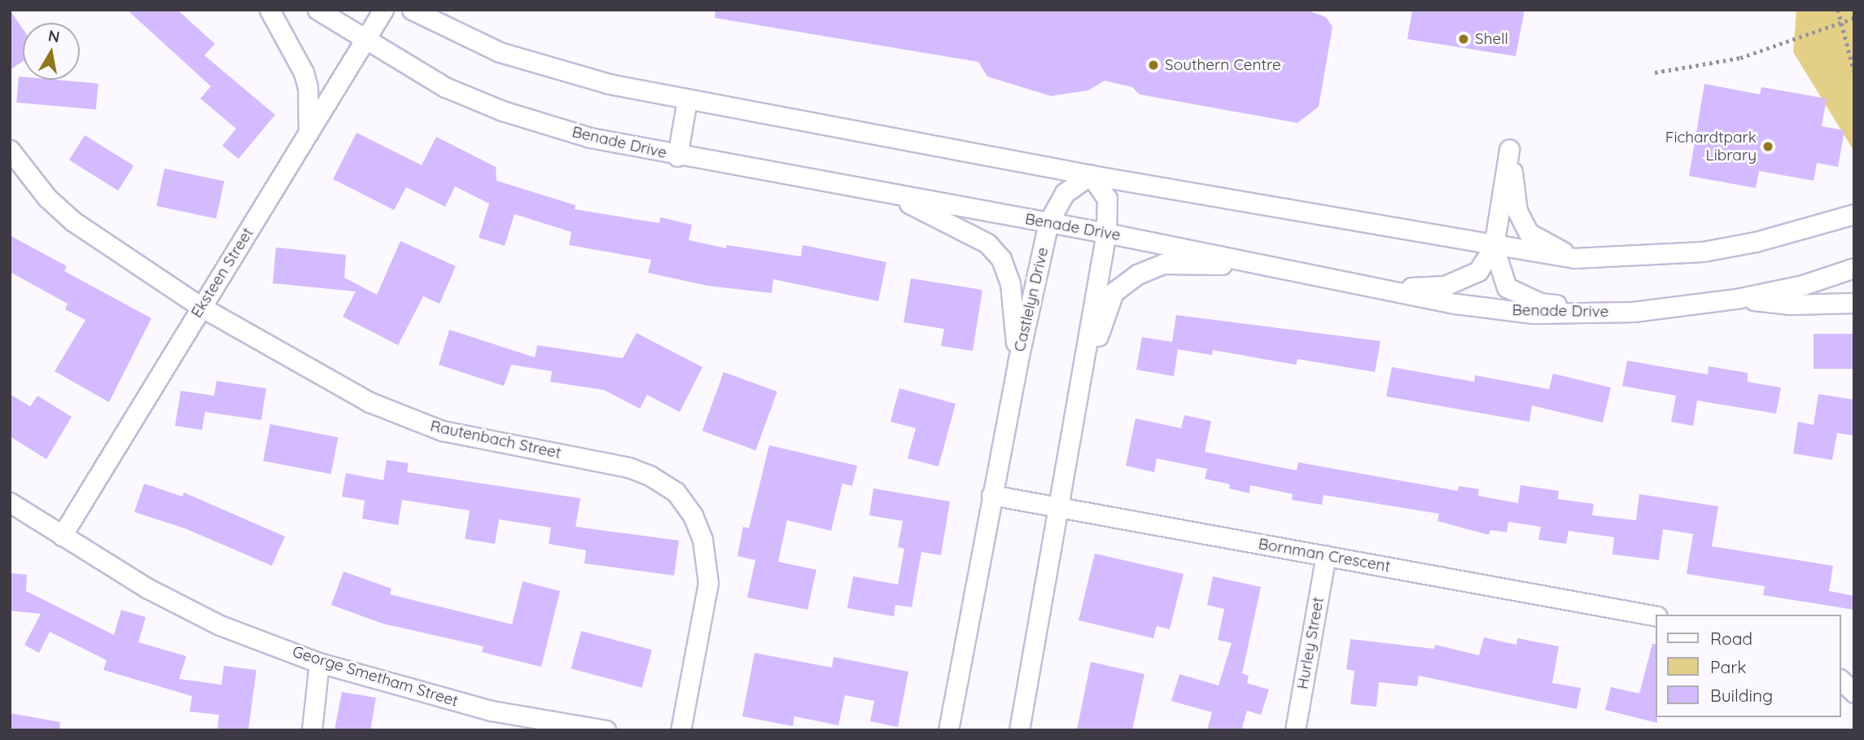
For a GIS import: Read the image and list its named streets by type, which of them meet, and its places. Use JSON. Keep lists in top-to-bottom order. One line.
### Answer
{"streets":{"street":["Benade Drive","Eksteen Street","Castlelyn Drive","Rautenbach Street","Bornman Crescent","Hurley Street","George Smetham Street"]},"crossings":[["Benade Drive","Eksteen Street"],["Benade Drive","Castlelyn Drive"],["Eksteen Street","Rautenbach Street"],["Eksteen Street","George Smetham Street"],["Castlelyn Drive","Bornman Crescent"],["Bornman Crescent","Hurley Street"]],"places":["Shell","Southern Centre","Fichardtpark Library"],"legend":["Road","Park","Building"],"north":"top"}
